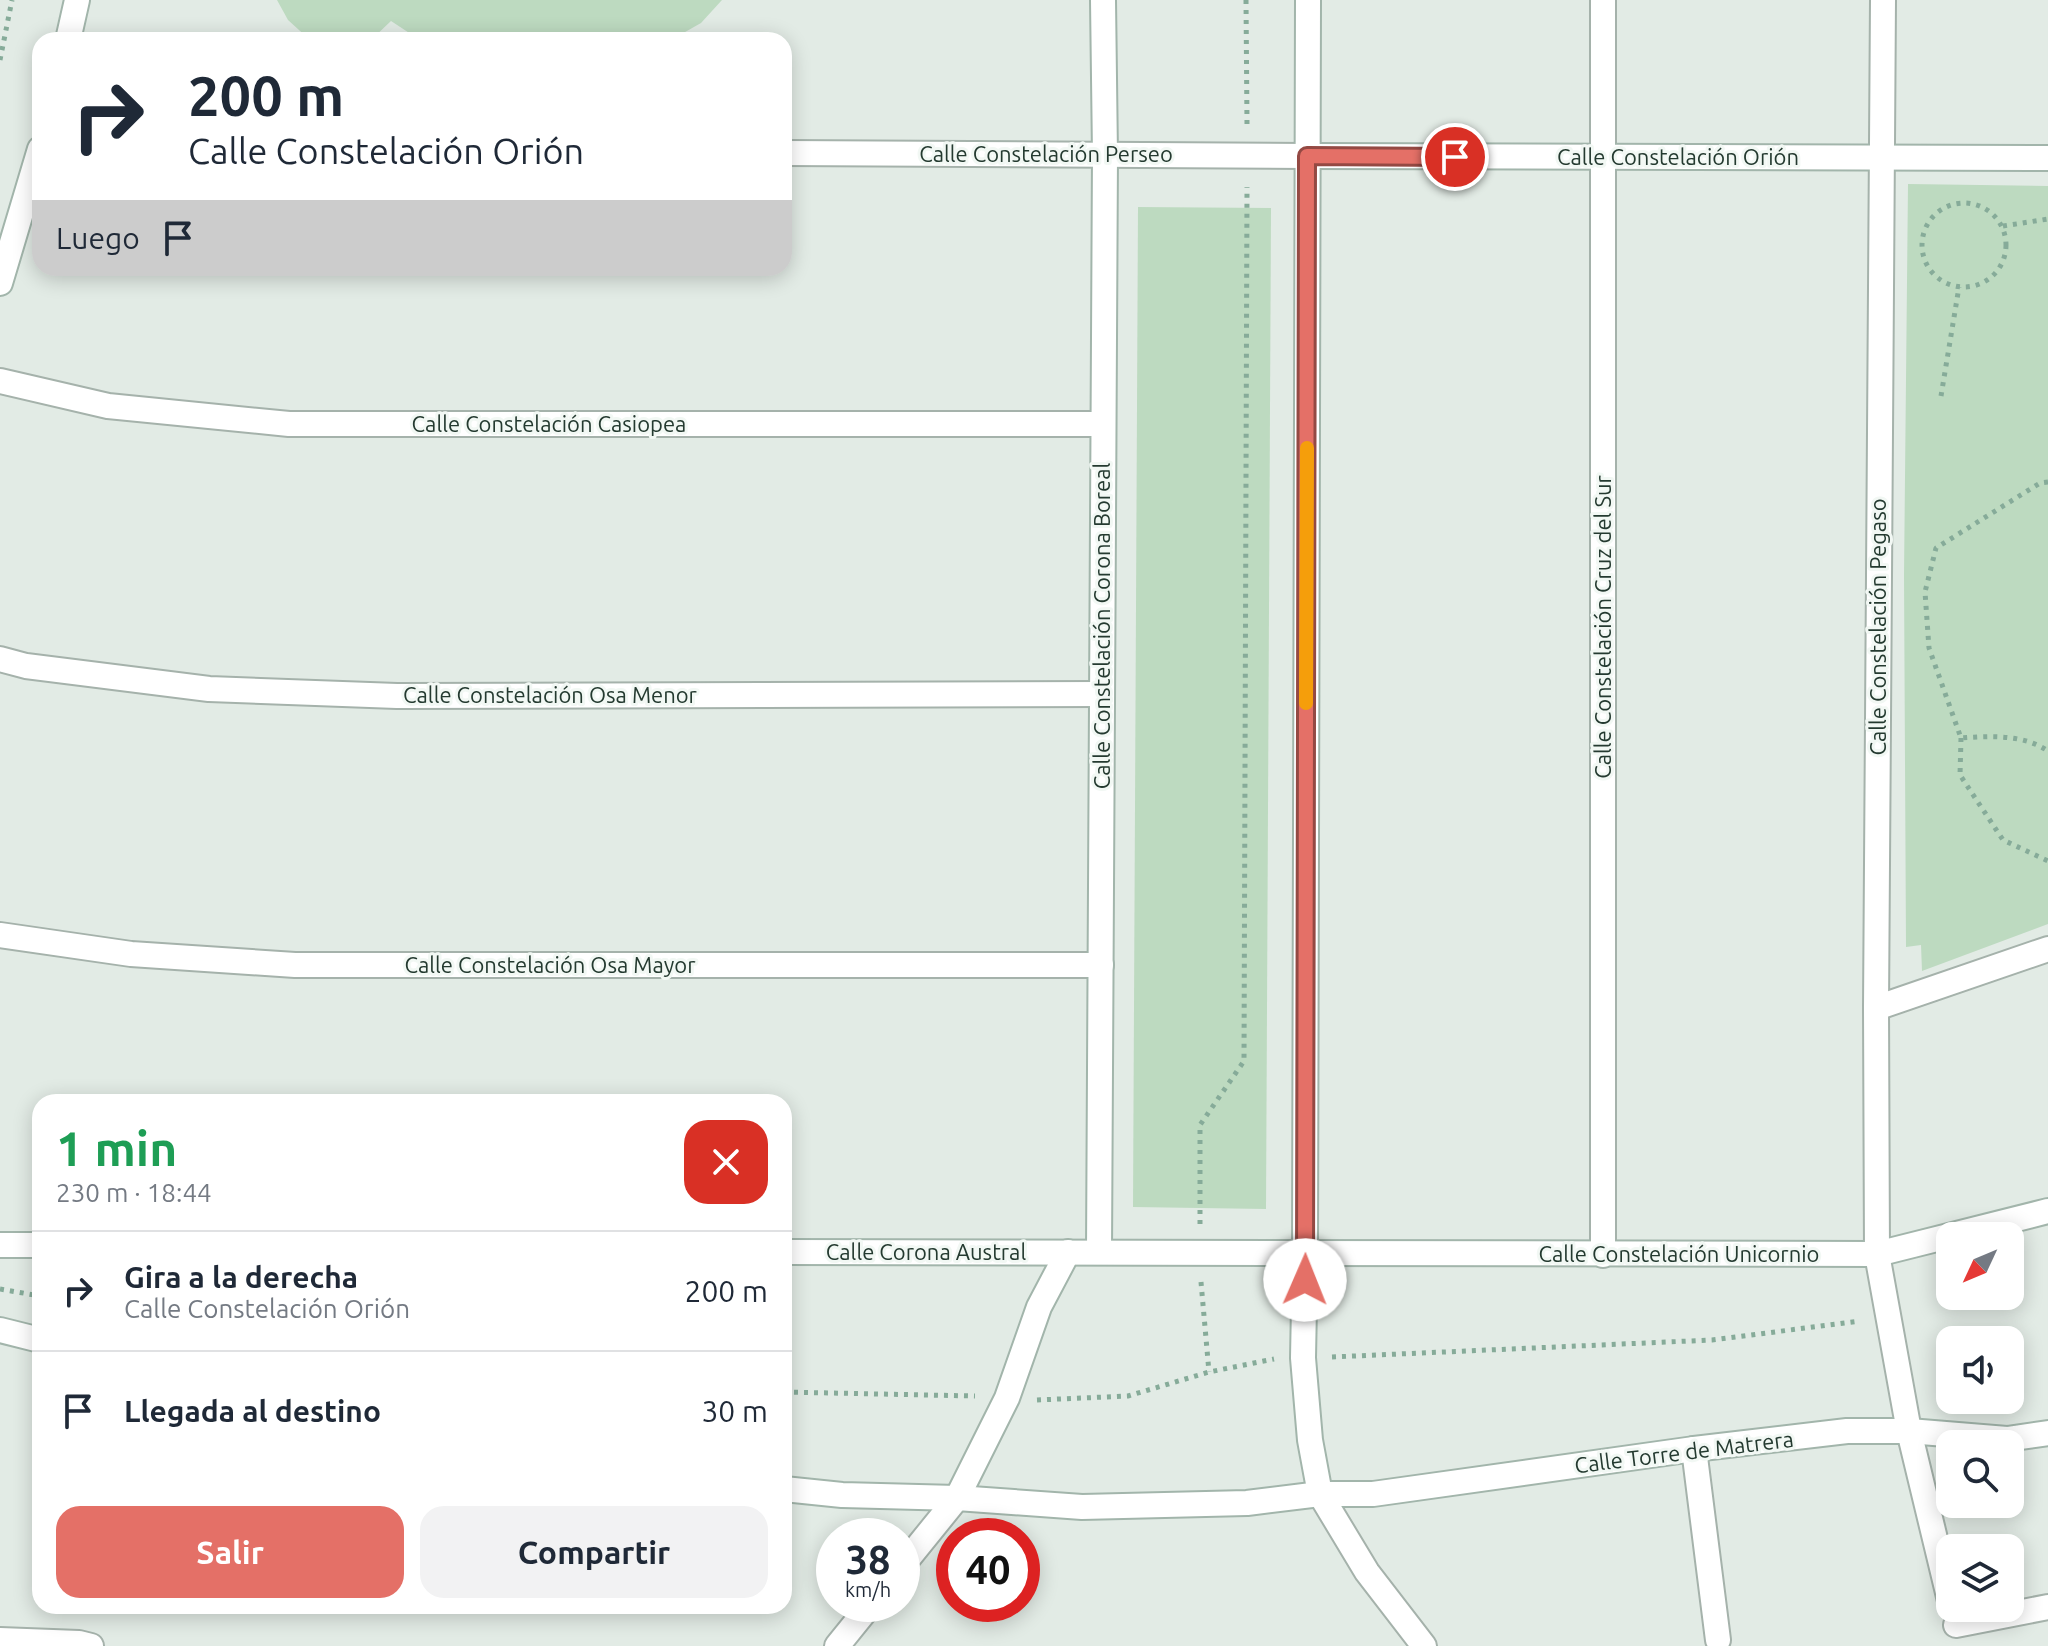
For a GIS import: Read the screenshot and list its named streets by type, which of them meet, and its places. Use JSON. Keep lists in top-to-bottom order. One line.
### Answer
{"streets":{"street":["Calle Constelación Perseo","Calle Constelación Orión","Calle Constelación Casiopea","Calle Constelación Corona Boreal","Calle Constelación Cruz del Sur","Calle Constelación Pegaso","Calle Constelación Osa Menor","Calle Constelación Osa Mayor","Calle Corona Austral","Calle Constelación Unicornio","Calle Torre de Matrera"]},"crossings":[["Calle Constelación Perseo","Calle Constelación Orión"],["Calle Constelación Perseo","Calle Constelación Corona Boreal"],["Calle Constelación Orión","Calle Constelación Cruz del Sur"],["Calle Constelación Orión","Calle Constelación Pegaso"],["Calle Constelación Casiopea","Calle Constelación Corona Boreal"],["Calle Constelación Corona Boreal","Calle Constelación Osa Menor"],["Calle Constelación Corona Boreal","Calle Constelación Osa Mayor"],["Calle Constelación Corona Boreal","Calle Corona Austral"],["Calle Constelación Corona Boreal","Calle Constelación Unicornio"],["Calle Constelación Cruz del Sur","Calle Constelación Unicornio"],["Calle Constelación Pegaso","Calle Constelación Unicornio"],["Calle Constelación Pegaso","Calle Torre de Matrera"],["Calle Corona Austral","Calle Constelación Unicornio"]],"north":"bottom left","page":{"turn":["200 m","Calle Constelación Orión"],"then":"Luego","heading":["1 min","230 m · 18:44"],"list":[{"name":"Gira a la derecha","note":"Calle Constelación Orión","value":"200 m"},{"name":"Llegada al destino","value":"30 m"}],"buttons":["Salir","Compartir"],"speed":"38 km/h","limit":"40"}}
